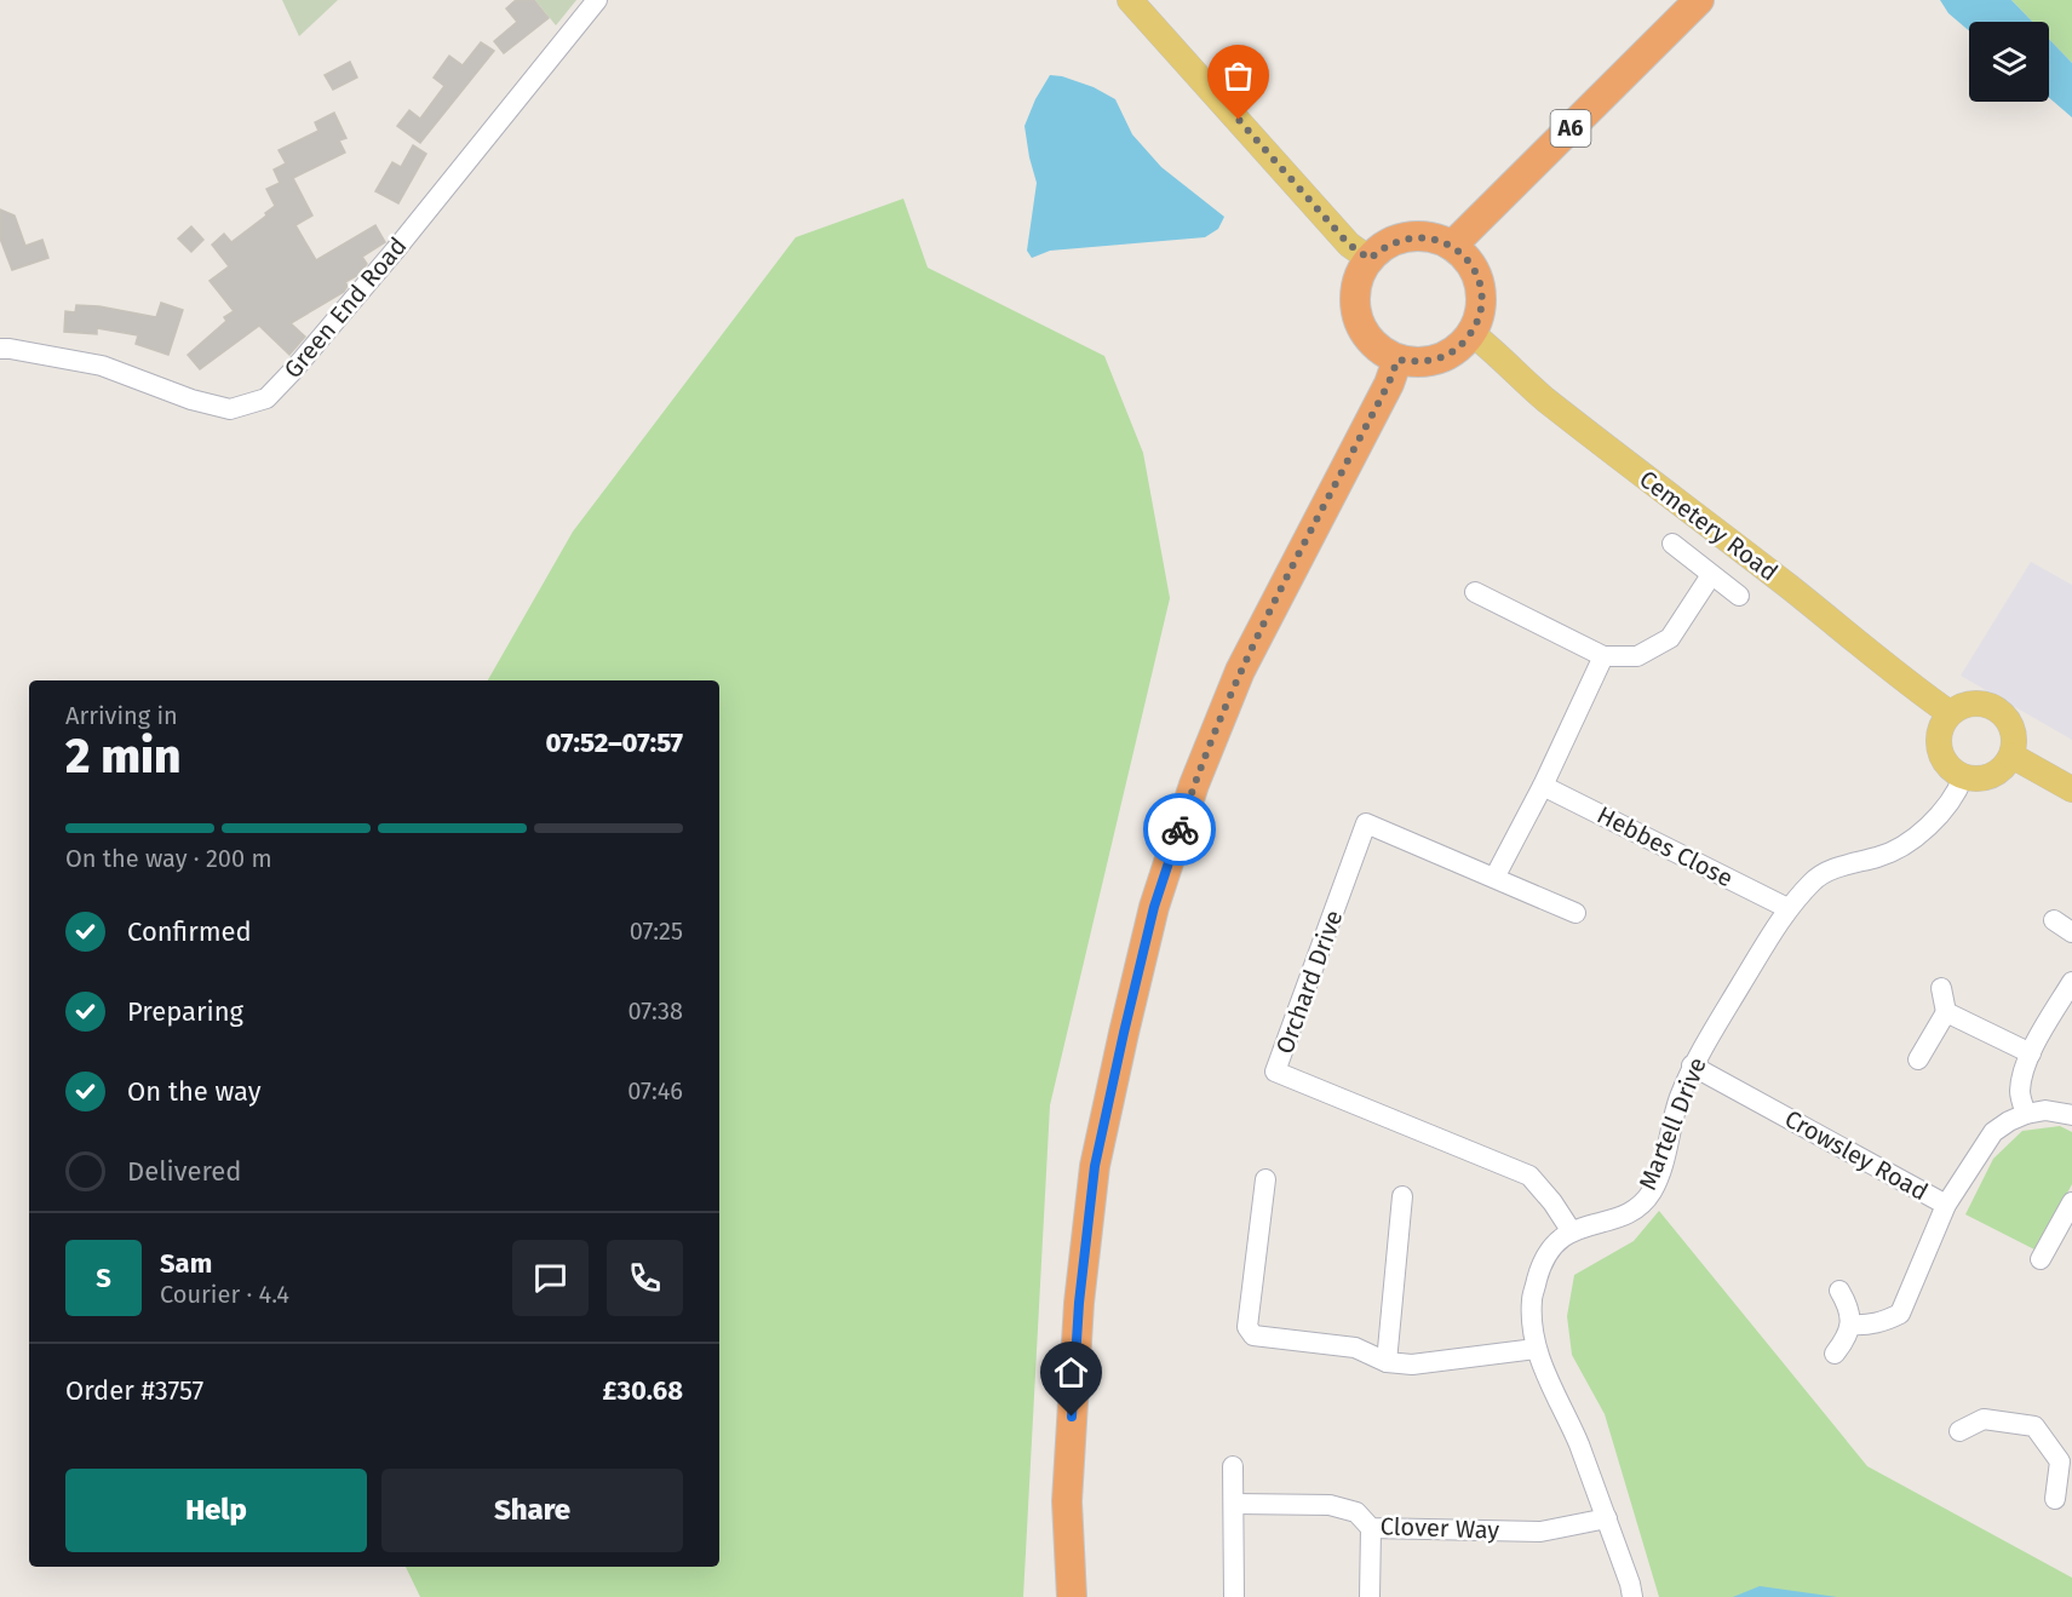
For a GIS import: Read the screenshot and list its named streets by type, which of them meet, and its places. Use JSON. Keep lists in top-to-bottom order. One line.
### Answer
{"streets":{"highway":["A6"],"main road":["Cemetery Road"],"street":["Green End Road","Hebbes Close","Orchard Drive","Martell Drive","Crowsley Road","Clover Way"]},"crossings":[["A6","Cemetery Road"],["Cemetery Road","Martell Drive"],["Hebbes Close","Martell Drive"],["Orchard Drive","Martell Drive"],["Martell Drive","Crowsley Road"]],"page":{"heading":["2 min","Arriving in","07:52–07:57"],"panel":["Sam","Courier · 4.4","Order #3757","£30.68"],"bar":"On the way · 200 m","list":[["Confirmed","07:25"],["Preparing","07:38"],["On the way","07:46"],"Delivered"],"round":"S","buttons":["Help","Share"]}}
